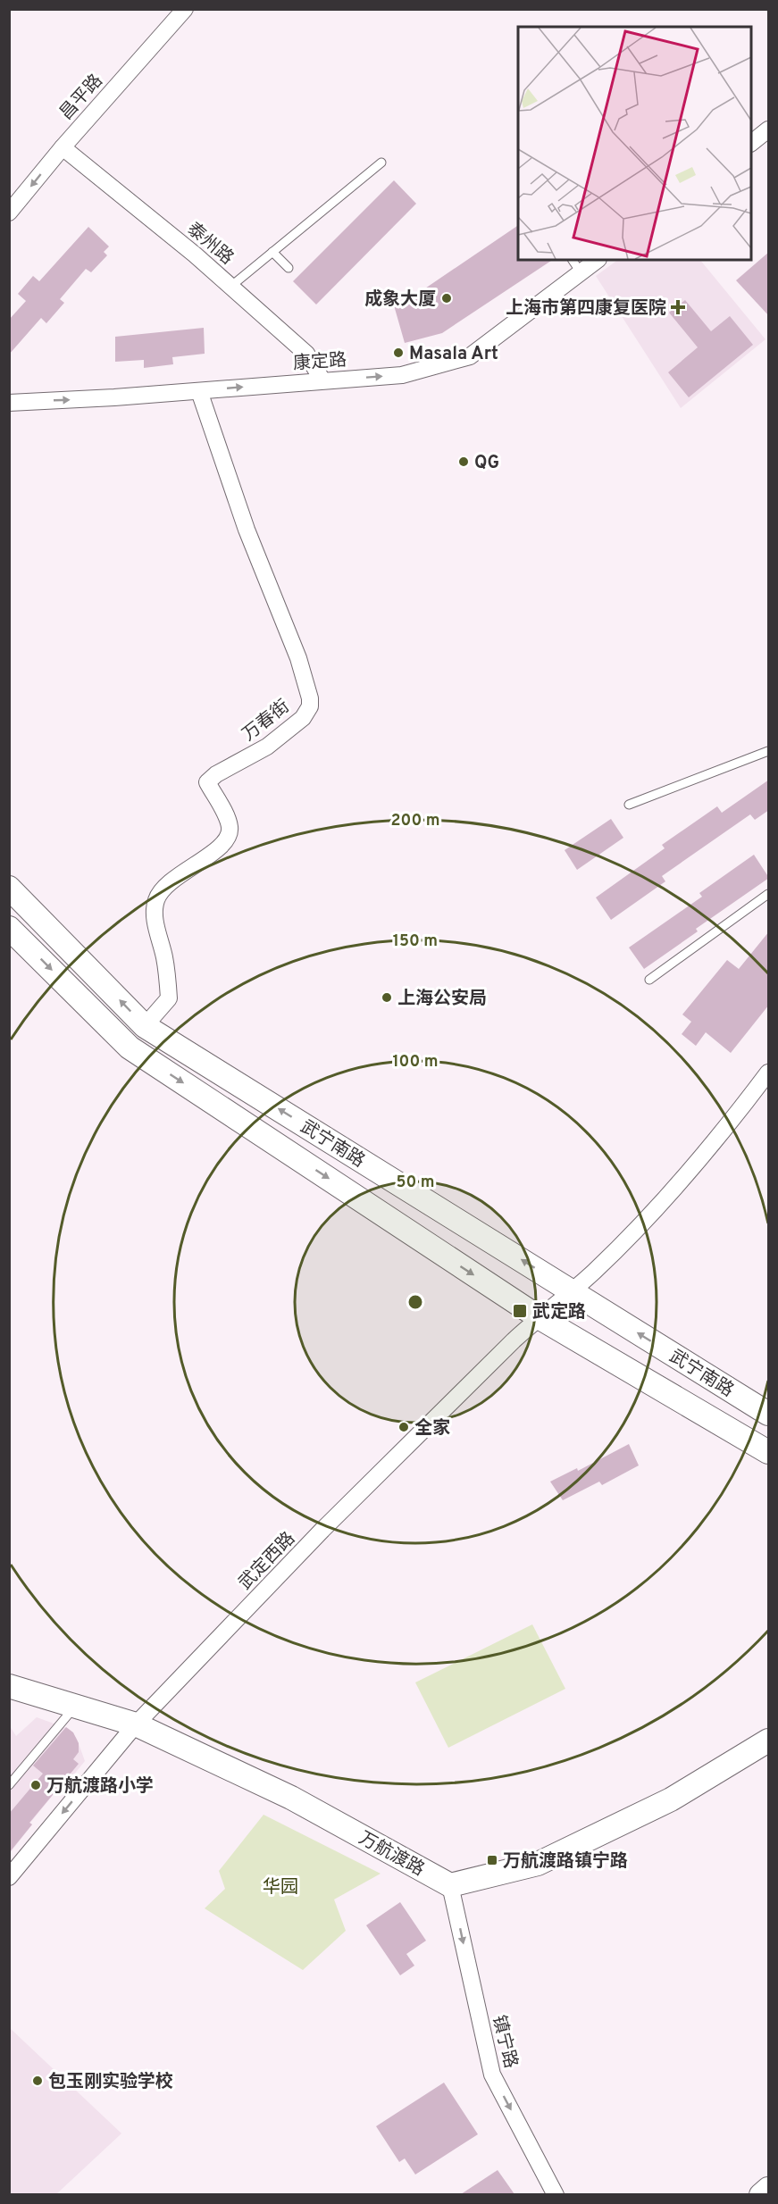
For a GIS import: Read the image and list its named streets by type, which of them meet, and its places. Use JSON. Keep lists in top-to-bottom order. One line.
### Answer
{"streets":{"main road":["武宁南路","万航渡路"],"street":["昌平路","泰州路","康定路","万春街","武定西路","镇宁路"]},"crossings":[["昌平路","泰州路"],["泰州路","康定路"],["康定路","万春街"],["万春街","武宁南路"],["武宁南路","武定西路"],["武定西路","万航渡路"],["万航渡路","镇宁路"]],"one_way":["康定路","镇宁路"],"parks":["华园"],"places":{"other":["成象大厦","Masala Art","QG","上海公安局","全家","万航渡路小学","包玉刚实验学校"],"health":["上海市第四康复医院"],"transit":["武定路","万航渡路镇宁路"]},"rings":["200 m","150 m","100 m","50 m"]}
